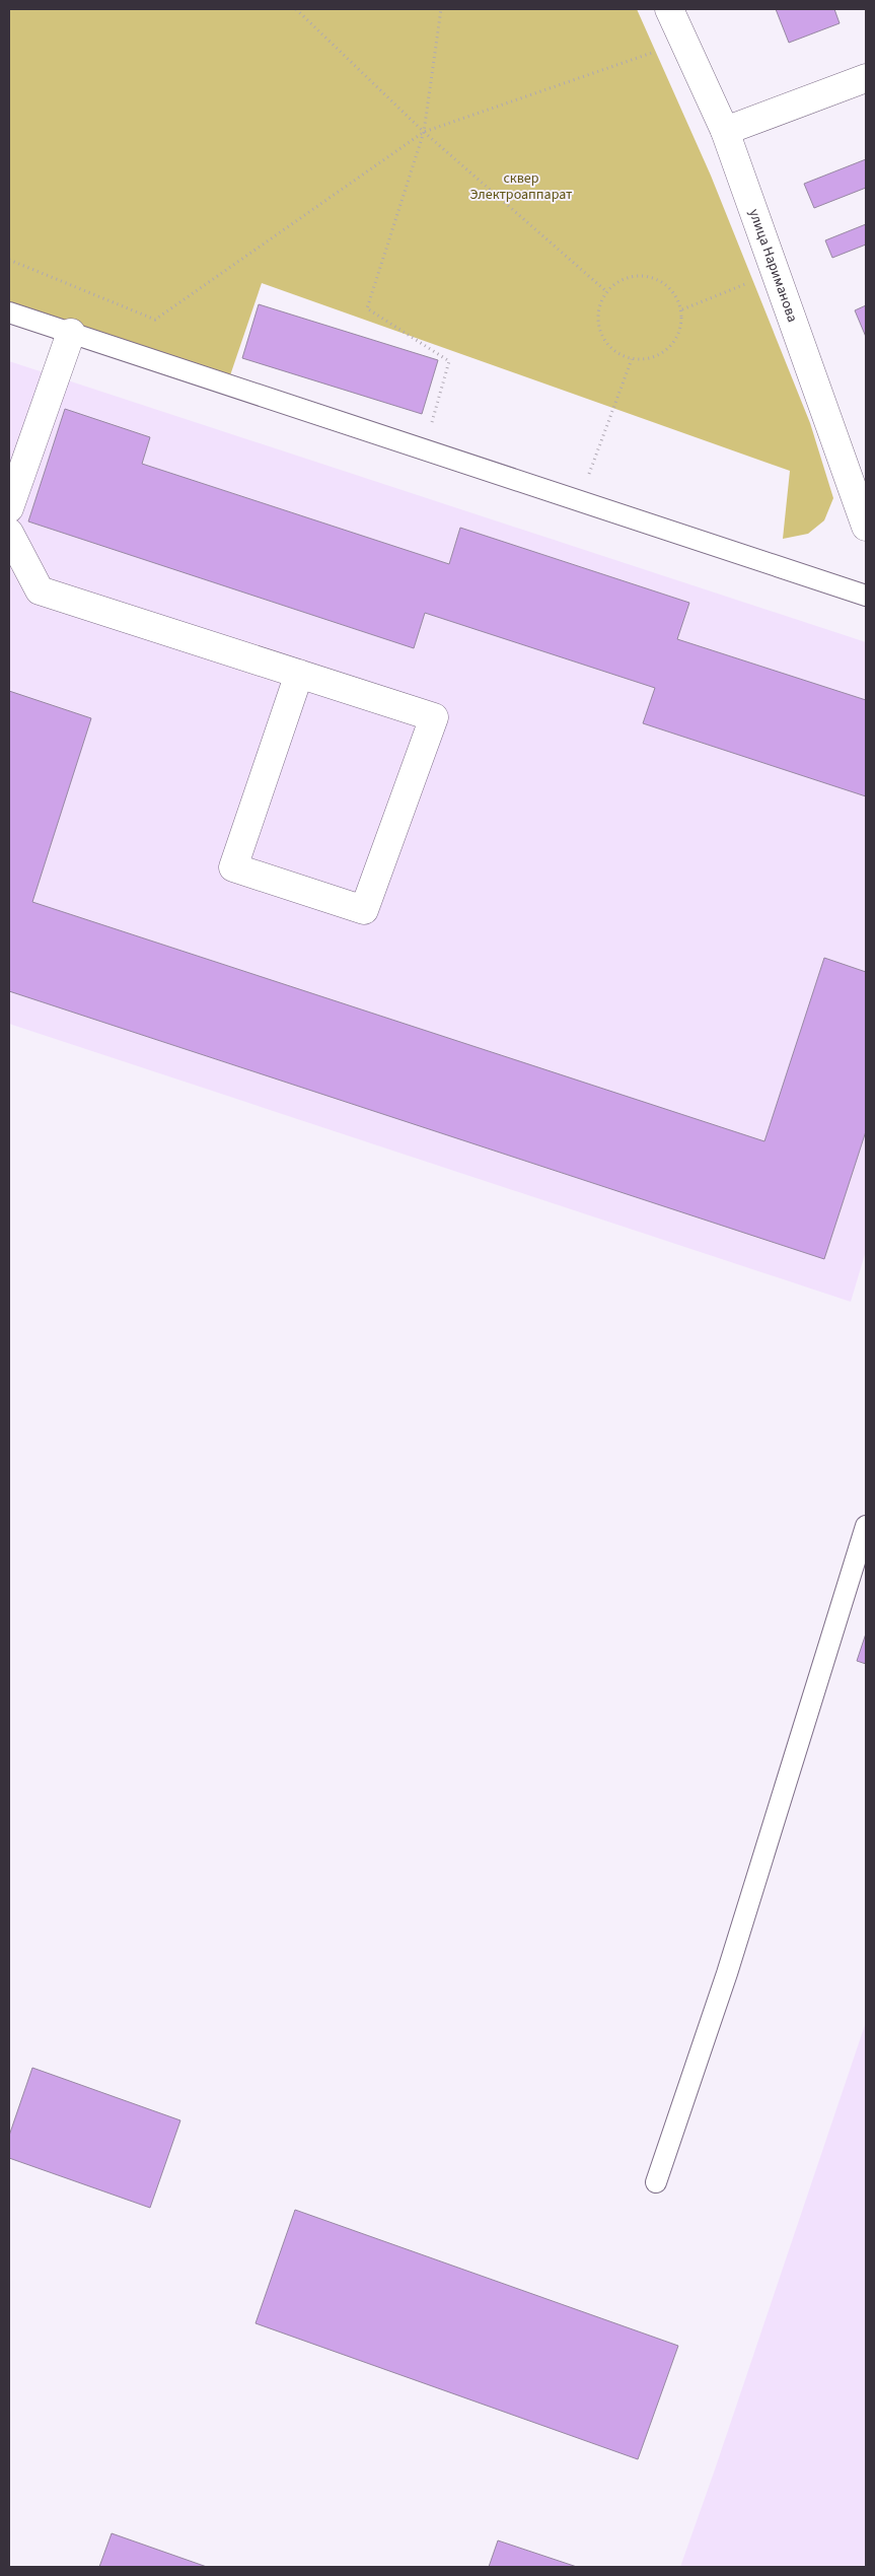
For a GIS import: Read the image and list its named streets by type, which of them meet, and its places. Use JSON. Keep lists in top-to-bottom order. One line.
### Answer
{"streets":{"street":["улица Нариманова"]},"parks":["cквер Электроаппарат"]}
